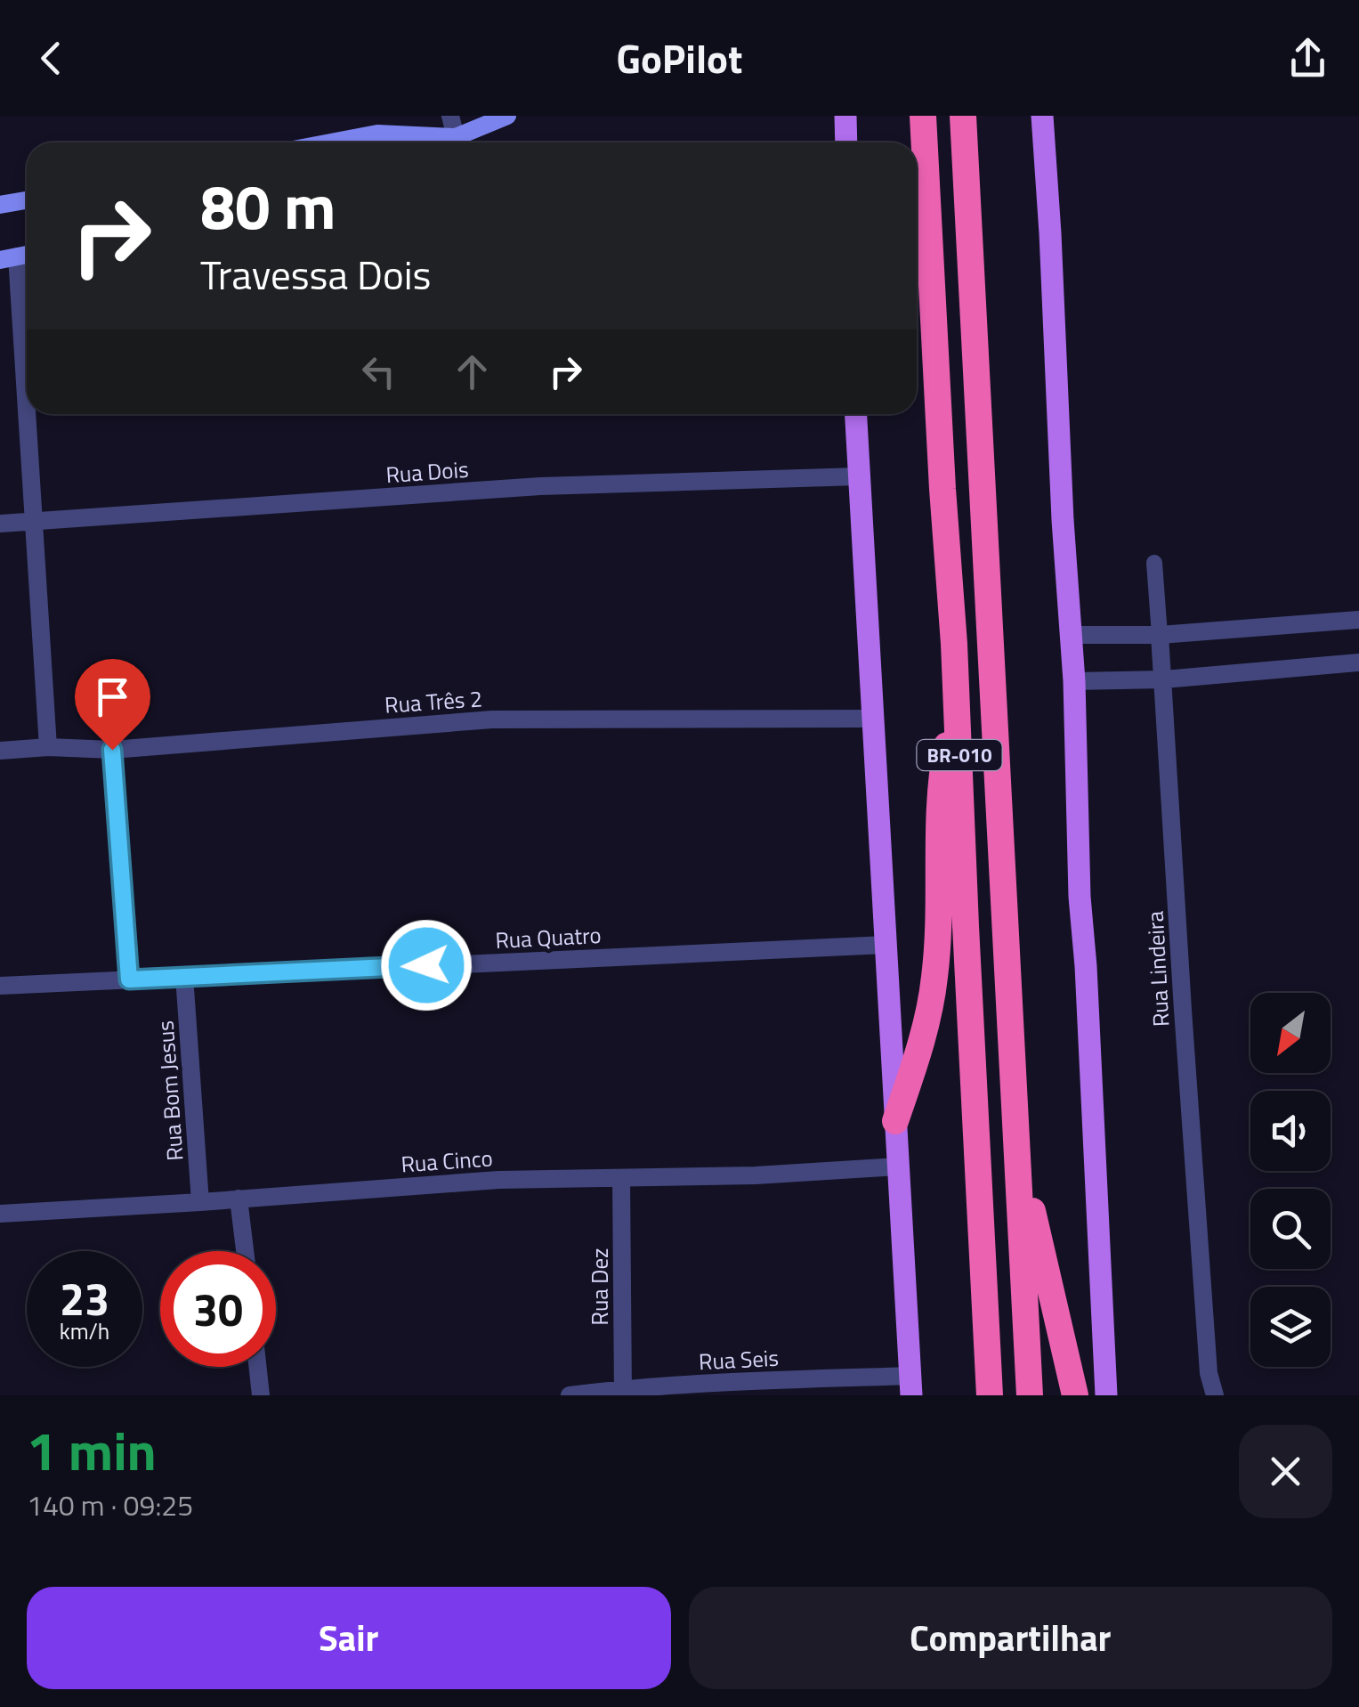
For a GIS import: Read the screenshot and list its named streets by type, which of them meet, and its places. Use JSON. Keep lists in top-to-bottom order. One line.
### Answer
{"streets":{"highway":["BR-010"],"street":["Rua Dois","Rua Três 2","Rua Quatro","Rua Lindeira","Rua Bom Jesus","Rua Cinco","Rua Dez","Rua Seis"]},"crossings":[["Rua Quatro","Rua Bom Jesus"],["Rua Bom Jesus","Rua Cinco"],["Rua Cinco","Rua Dez"],["Rua Dez","Rua Seis"]],"north":"bottom left","page":{"header":"GoPilot","turn":["80 m","Travessa Dois"],"speed":"23 km/h","limit":"30","heading":["1 min","140 m · 09:25"],"buttons":["Sair","Compartilhar"]}}
